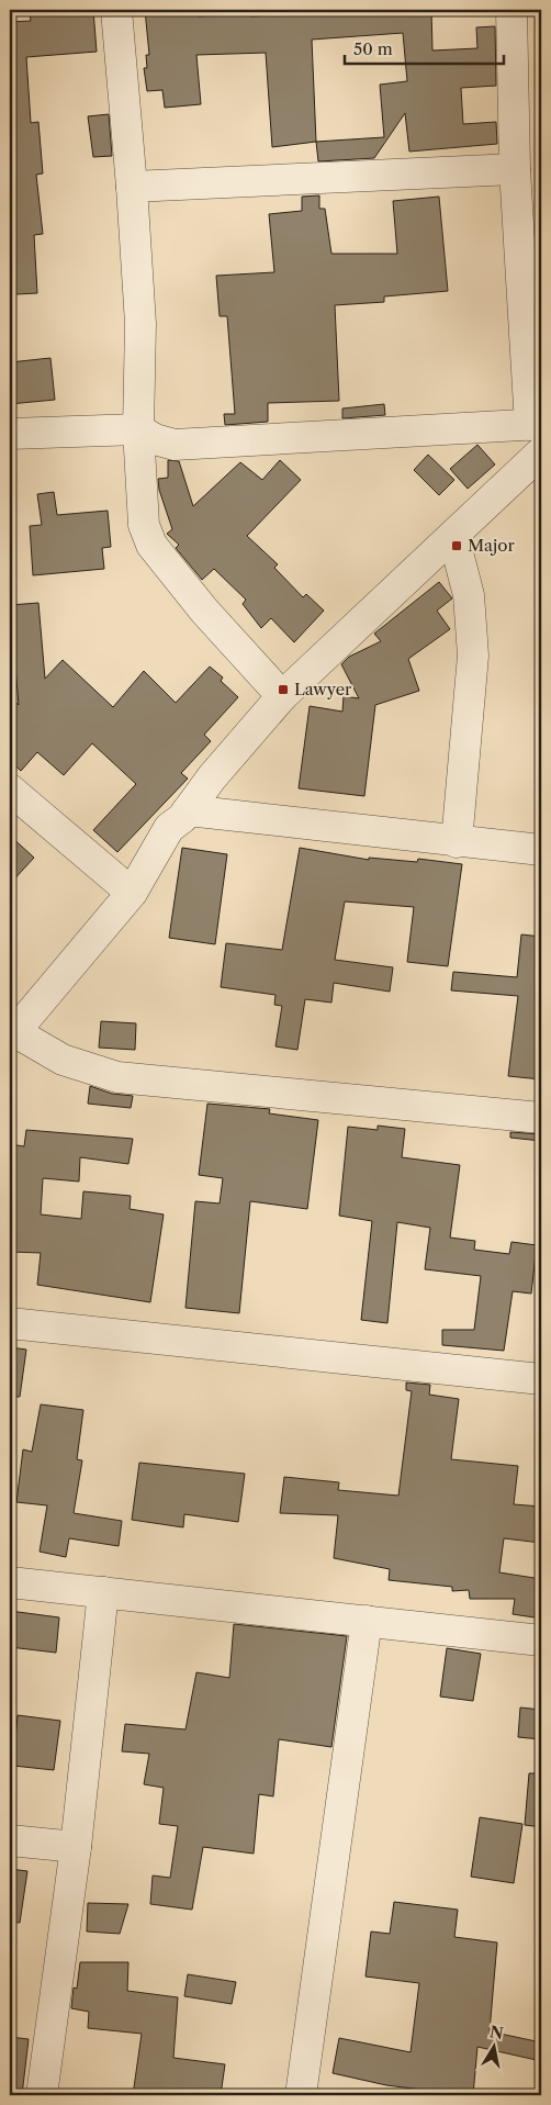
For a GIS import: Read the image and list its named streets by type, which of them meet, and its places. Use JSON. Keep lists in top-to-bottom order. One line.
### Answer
{"places":{"transit":["Major","Lawyer"]},"scale_bar":"50 m","north":"top"}
